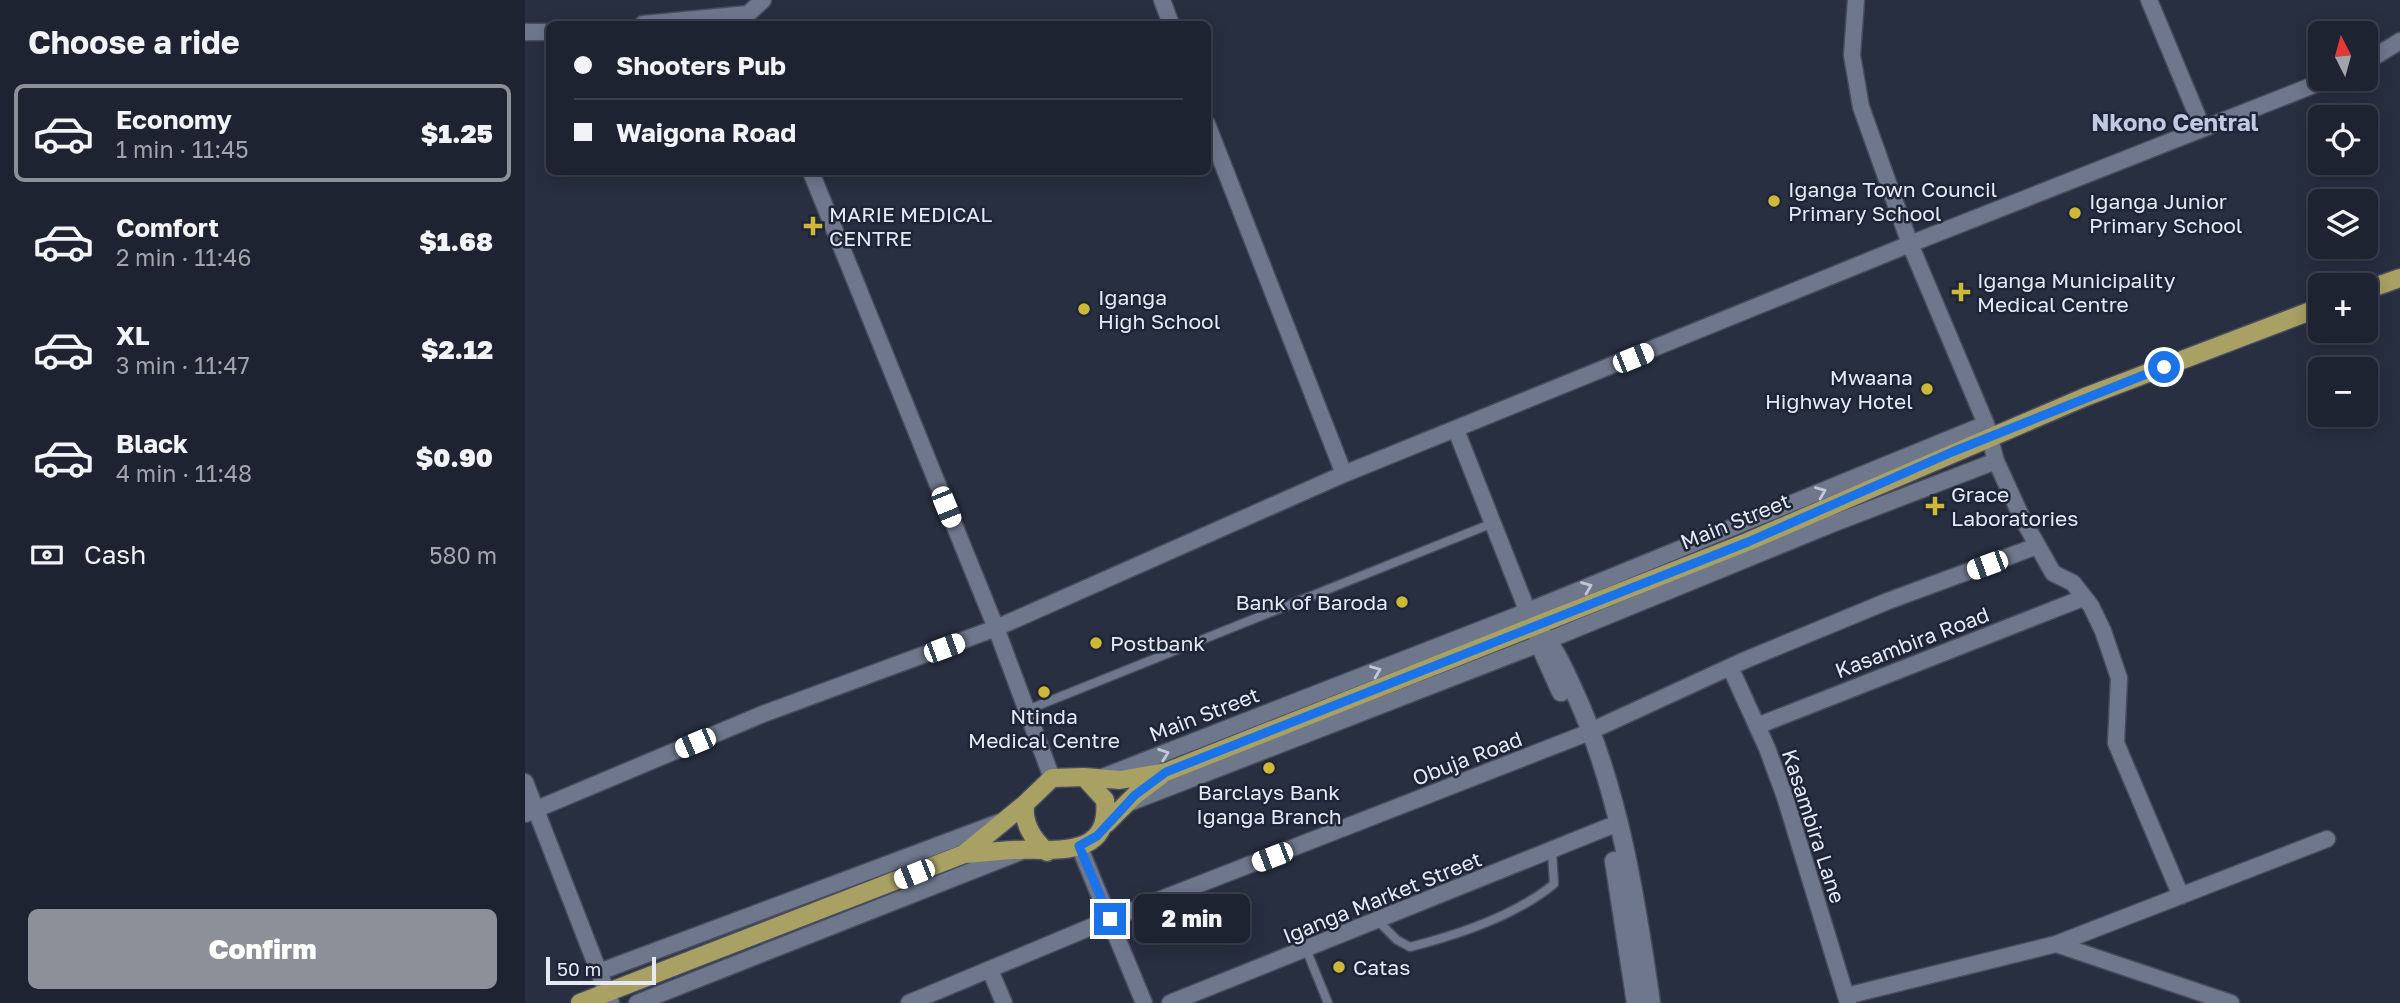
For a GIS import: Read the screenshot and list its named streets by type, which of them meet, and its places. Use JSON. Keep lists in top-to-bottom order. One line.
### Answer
{"streets":{"main road":["Main Street"],"street":["Kasambira Road","Obuja Road","Kasambira Lane","Iganga Market Street"]},"crossings":[["Kasambira Road","Kasambira Lane"],["Obuja Road","Kasambira Lane"]],"districts":["Nkono Central"],"places":{"other":["Iganga Town Council Primary School","Iganga Junior Primary School","Iganga High School","Mwaana Highway Hotel","Bank of Baroda","Postbank","Ntinda Medical Centre","Barclays Bank Iganga Branch","Catas"],"health":["MARIE MEDICAL CENTRE","Iganga Municipality Medical Centre","Grace Laboratories"]},"scale_bar":"50 m","north":"top","page":{"heading":"Choose a ride","map_buttons":["+","−"],"banner":["Shooters Pub","Waigona Road"],"list":[{"name":"Economy","note":"1 min · 11:45","value":"$1.25"},{"name":"Comfort","note":"2 min · 11:46","value":"$1.68"},{"name":"XL","note":"3 min · 11:47","value":"$2.12"},{"name":"Black","note":"4 min · 11:48","value":"$0.90"}],"pay":["Cash","580 m"],"bubble":"2 min","buttons":"Confirm","scale":"50 m"}}
